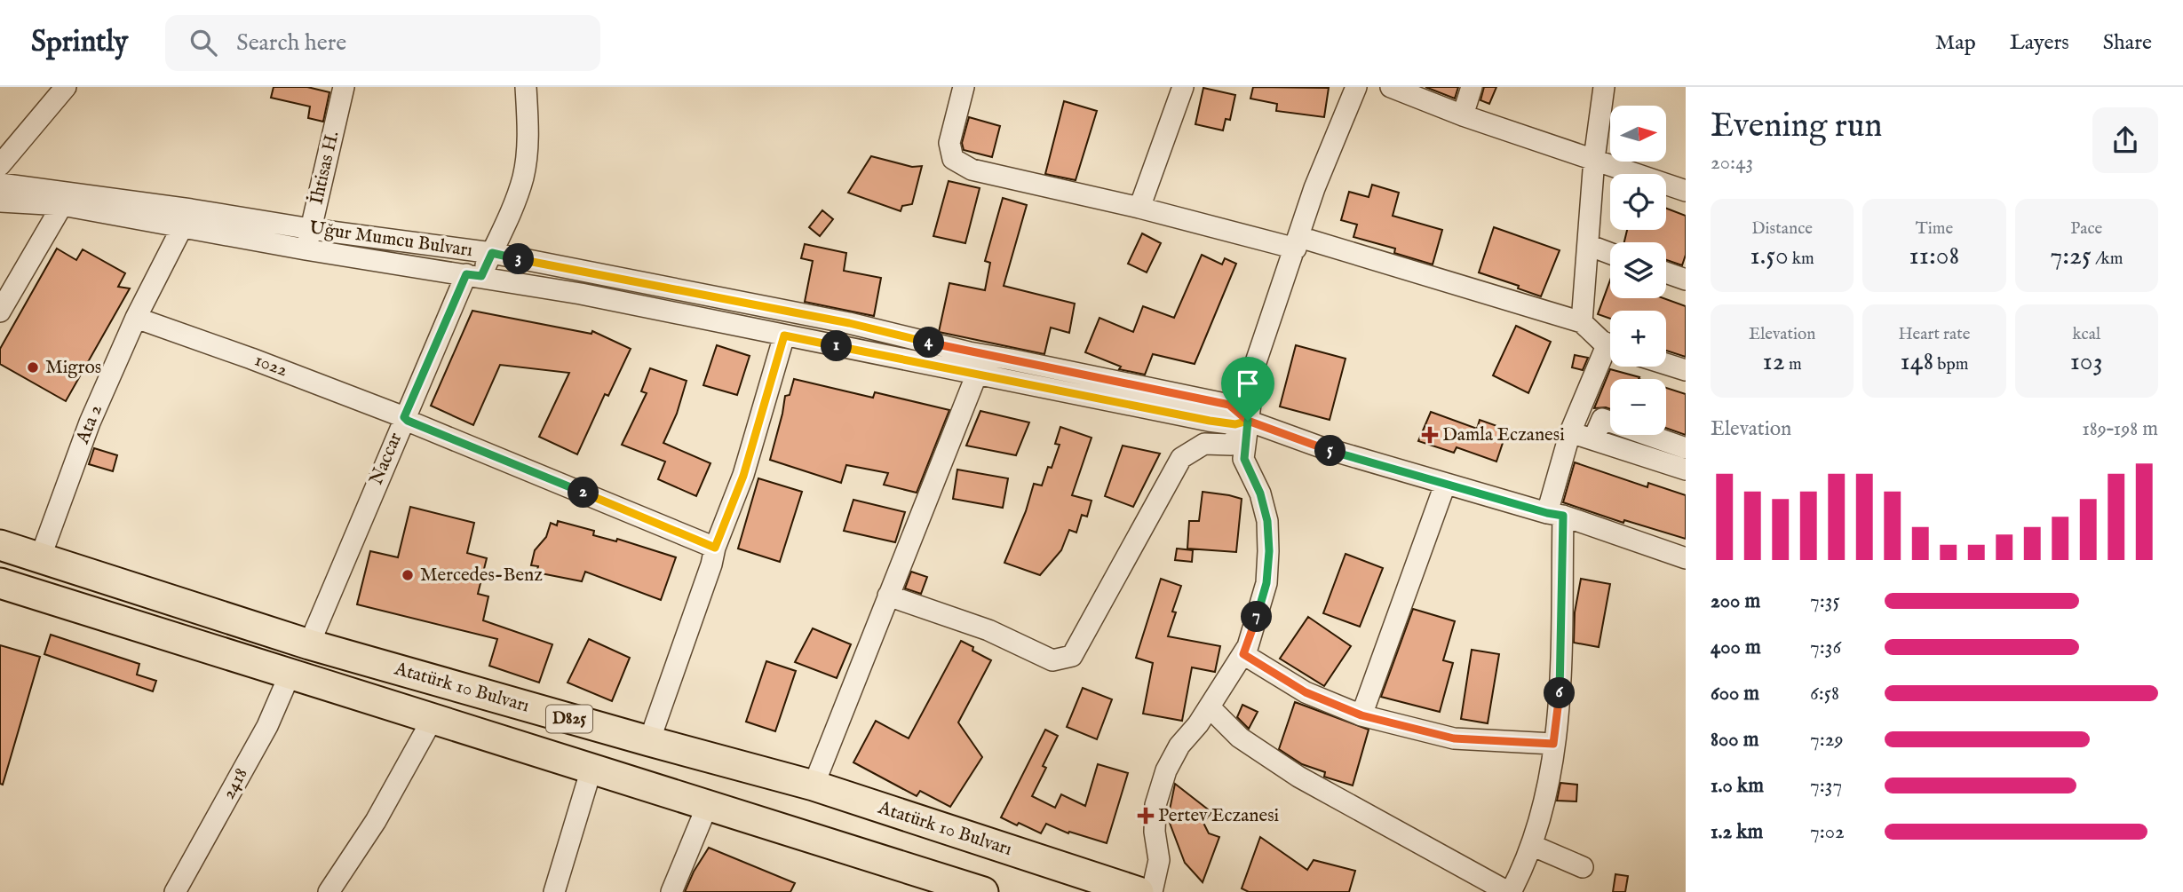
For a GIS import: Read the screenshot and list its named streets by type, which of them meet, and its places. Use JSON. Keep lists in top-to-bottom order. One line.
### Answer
{"streets":{"highway":["Atatürk 10 Bulvarı","D825"],"street":["İhtisas H.","Uğur Mumcu Bulvarı","1022","Ata 2","Naccar","2418"]},"crossings":[["İhtisas H.","Uğur Mumcu Bulvarı"],["Uğur Mumcu Bulvarı","Ata 2"],["Uğur Mumcu Bulvarı","Naccar"],["1022","Ata 2"],["1022","Naccar"],["Ata 2","Atatürk 10 Bulvarı"],["Naccar","Atatürk 10 Bulvarı"],["Atatürk 10 Bulvarı","2418"]],"places":{"other":["Migros","Mercedes-Benz"],"health":["Damla Eczanesi","Pertev Eczanesi"]},"north":"right","page":{"header":"Sprintly","search":"Search here","nav":["Map","Layers","Share"],"heading":["Evening run","20:43"],"map_buttons":["+","−"],"stats":[["Distance","1.50 km"],["Time","11:08"],["Pace","7:25 /km"],["Elevation","12 m"],["Heart rate","148 bpm"],["kcal","103"]],"pins":["3","4","1","5","2","7","6"],"chart":["Elevation","189–198 m"],"list":[{"name":"200 m","note":"7:35"},{"name":"400 m","note":"7:36"},{"name":"600 m","note":"6:58"},{"name":"800 m","note":"7:29"},{"name":"1.0 km","note":"7:37"},{"name":"1.2 km","note":"7:02"}]}}
